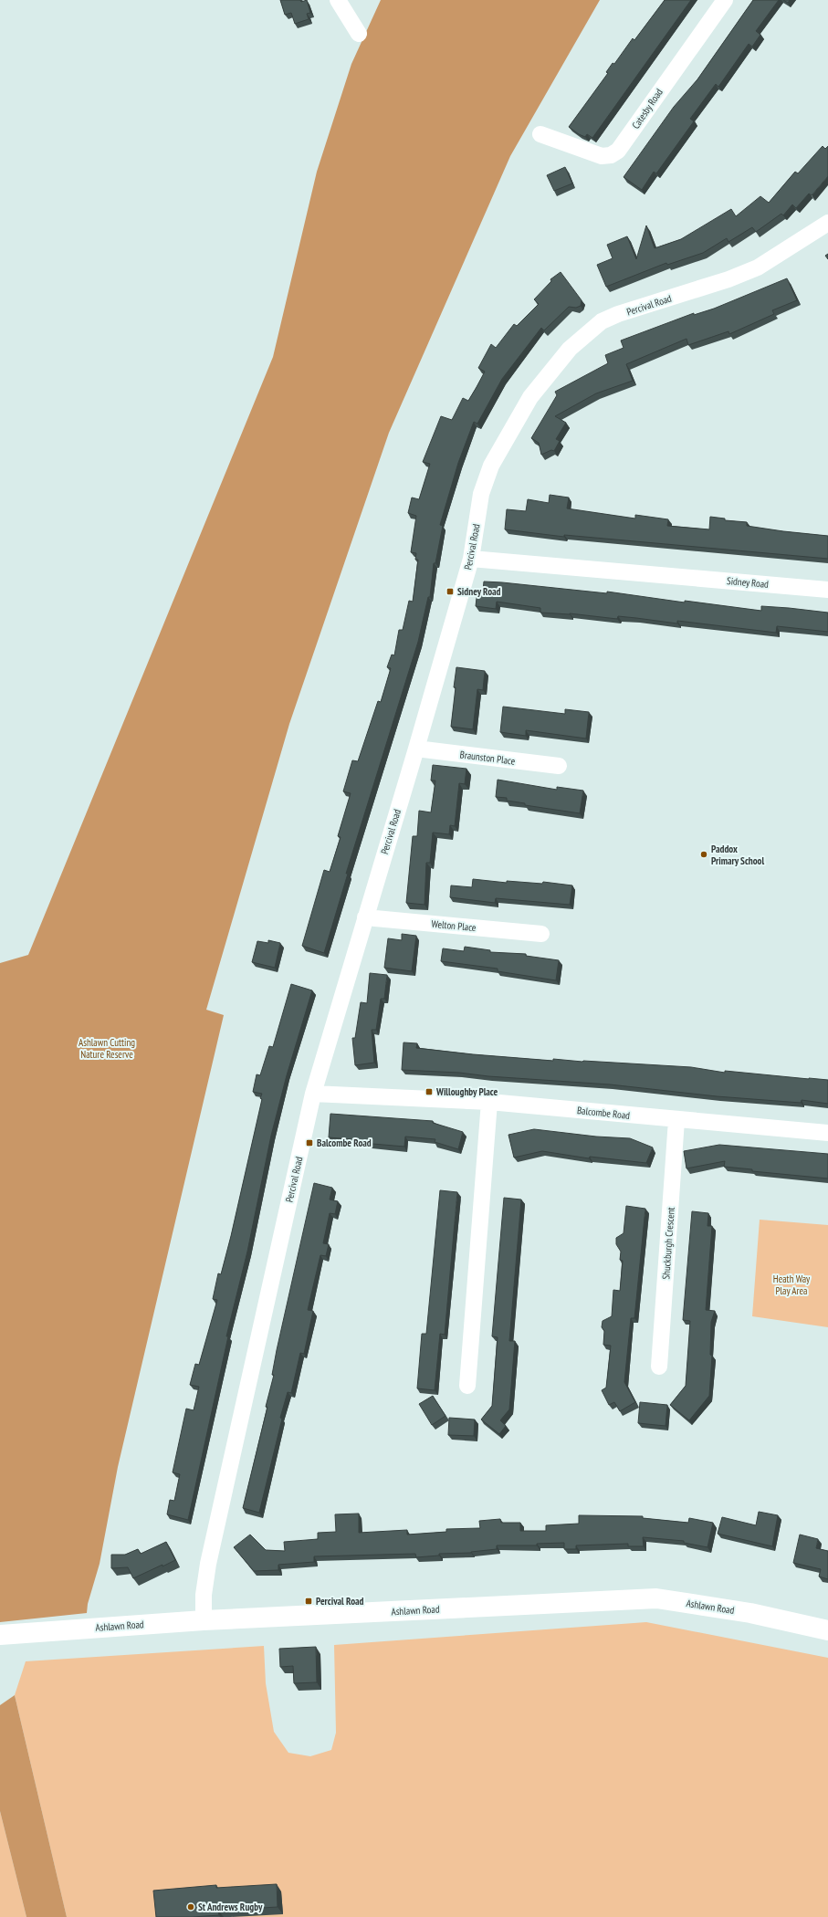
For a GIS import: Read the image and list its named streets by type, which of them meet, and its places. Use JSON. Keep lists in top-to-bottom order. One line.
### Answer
{"streets":{"main road":["Ashlawn Road"],"street":["Catesby Road","Percival Road","Sidney Road","Braunston Place","Welton Place","Balcombe Road","Shuckburgh Crescent"]},"crossings":[["Percival Road","Sidney Road"],["Percival Road","Braunston Place"],["Percival Road","Welton Place"],["Percival Road","Balcombe Road"],["Percival Road","Ashlawn Road"],["Balcombe Road","Shuckburgh Crescent"]],"parks":["Ashlawn Cutting Nature Reserve","Heath Way Play Area"],"places":{"transit":["Sidney Road","Willoughby Place","Balcombe Road","Percival Road"],"other":["Paddox Primary School","St Andrews Rugby"]}}
